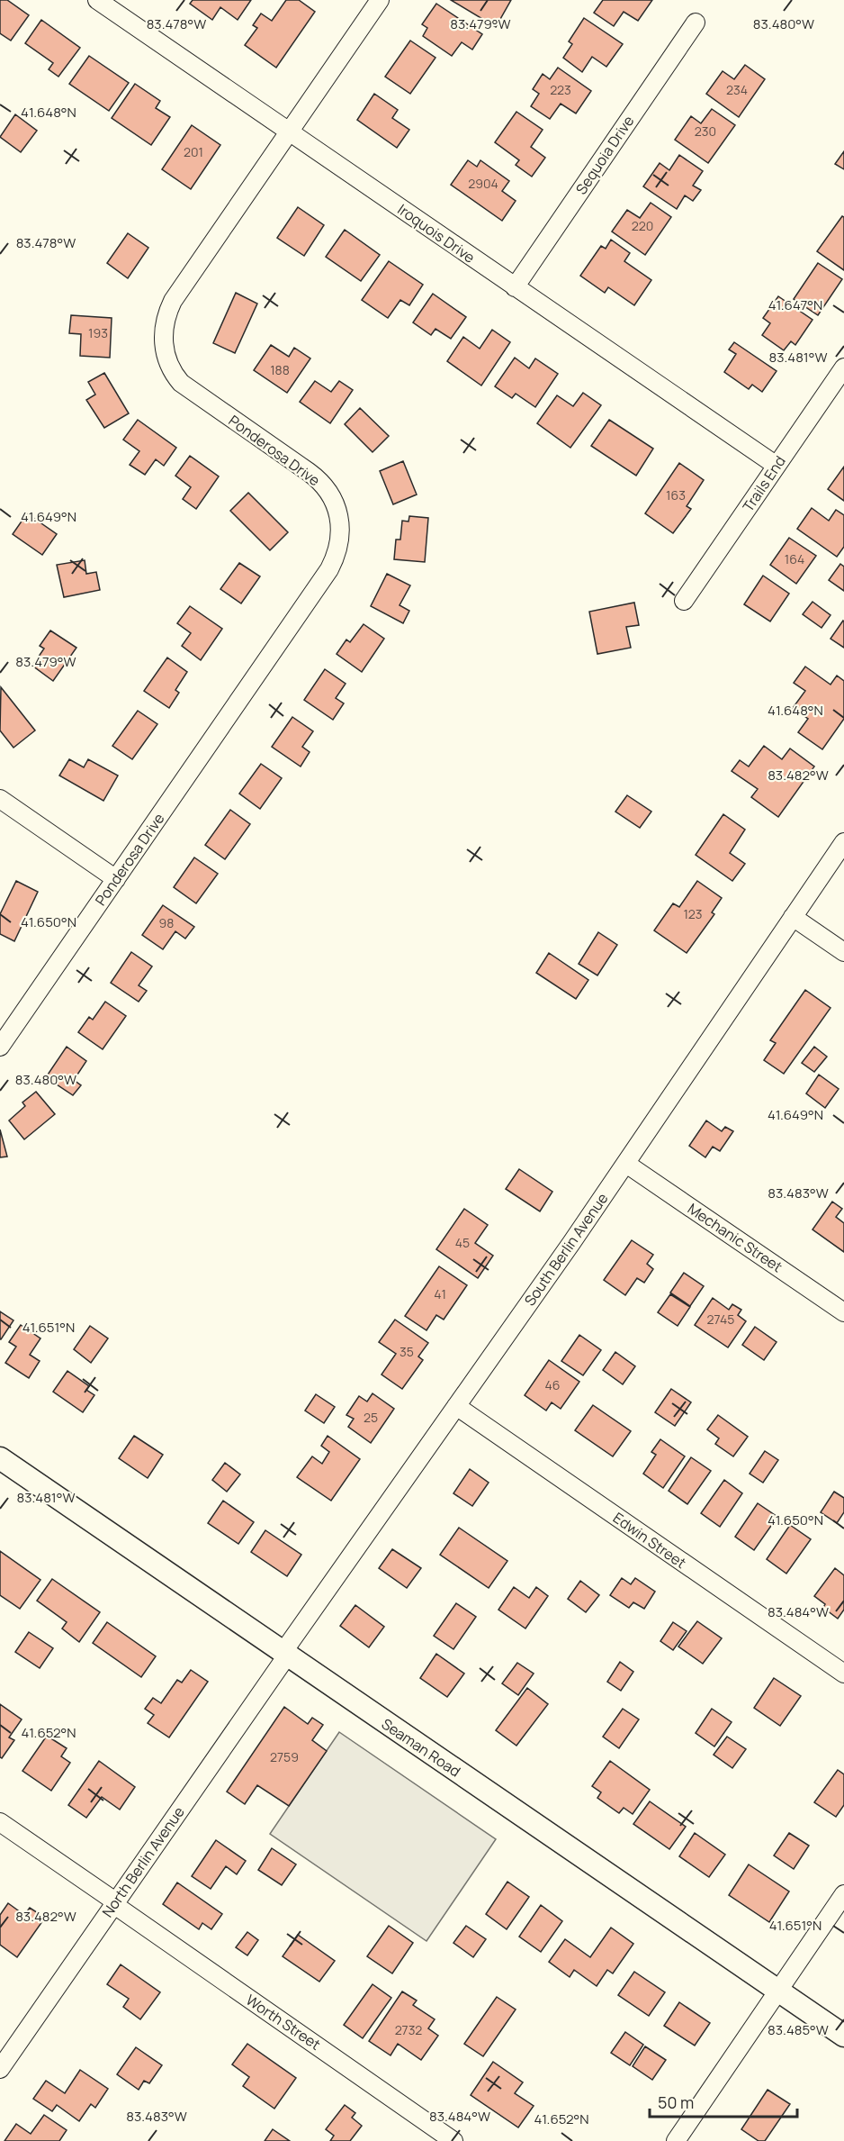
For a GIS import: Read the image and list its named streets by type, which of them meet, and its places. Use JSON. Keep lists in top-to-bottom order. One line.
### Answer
{"streets":{"street":["Sequoia Drive","Iroquois Drive","Ponderosa Drive","Trails End","Mechanic Street","South Berlin Avenue","Edwin Street","Seaman Road","North Berlin Avenue","Worth Street"]},"crossings":[["Sequoia Drive","Iroquois Drive"],["Iroquois Drive","Ponderosa Drive"],["Iroquois Drive","Trails End"],["Mechanic Street","South Berlin Avenue"],["South Berlin Avenue","Edwin Street"],["South Berlin Avenue","Seaman Road"],["South Berlin Avenue","North Berlin Avenue"],["Seaman Road","North Berlin Avenue"],["North Berlin Avenue","Worth Street"]],"house_numbers":["223","234","230","201","2904","220","193","188","163","164","123","98","45","41","2745","35","46","25","2759","2732"],"scale_bar":"50 m","coordinates":["83.478°W","83.479°W","83.480°W","41.648°N","41.647°N","83.481°W","41.649°N","83.482°W","41.650°N","83.483°W","41.651°N","83.484°W","41.652°N","83.485°W"]}
